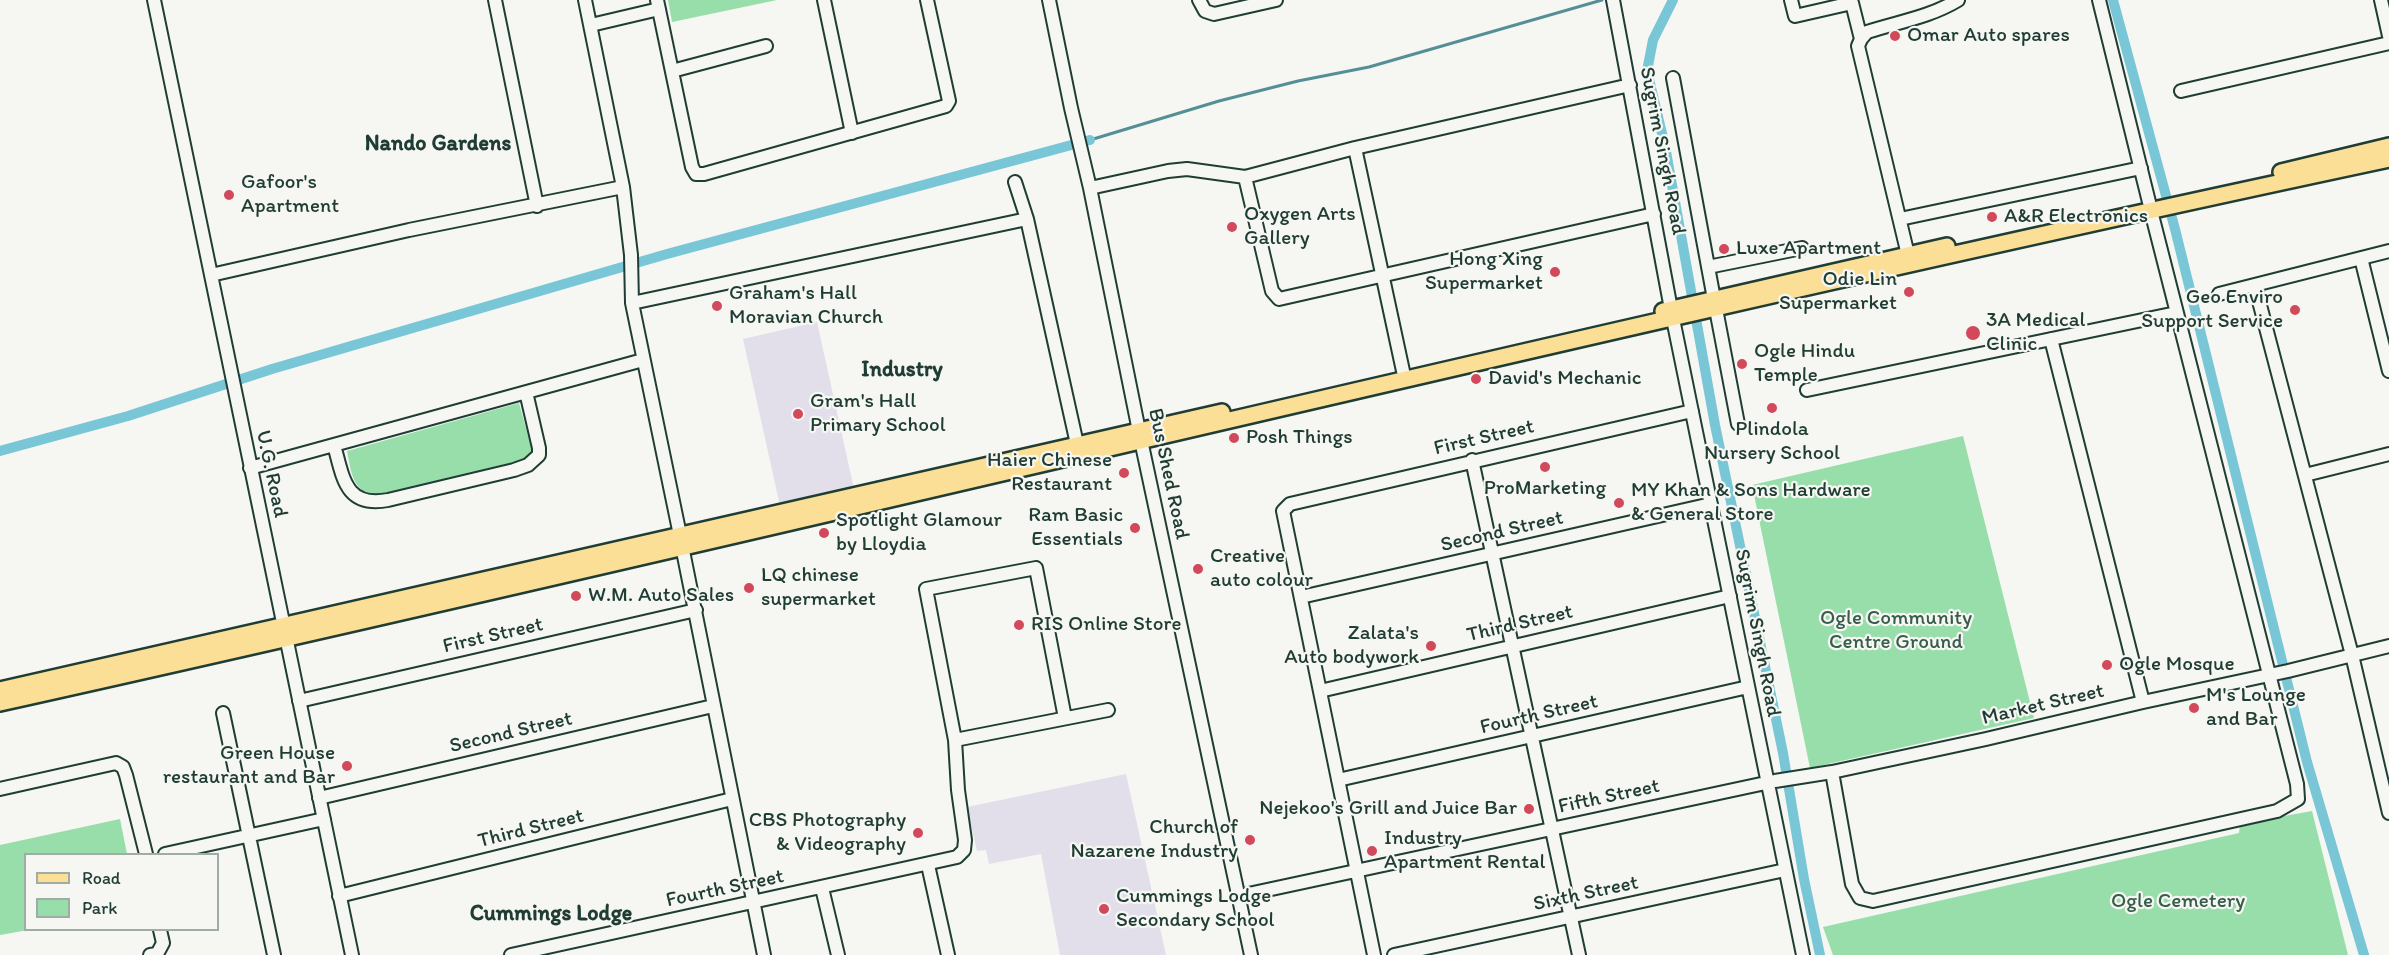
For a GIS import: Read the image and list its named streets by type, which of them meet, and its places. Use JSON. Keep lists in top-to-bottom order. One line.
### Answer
{"streets":{"street":["Sugrim Singh Road","First Street","U.G. Road","Bus Shed Road","Second Street","Third Street","Market Street","Fourth Street","Fifth Street","Sixth Street"]},"crossings":[["Sugrim Singh Road","First Street"],["Sugrim Singh Road","Second Street"],["Sugrim Singh Road","Third Street"],["Sugrim Singh Road","Market Street"],["Sugrim Singh Road","Fourth Street"],["Sugrim Singh Road","Fifth Street"],["Sugrim Singh Road","Sixth Street"],["First Street","U.G. Road"],["First Street","Second Street"],["U.G. Road","Second Street"],["U.G. Road","Third Street"],["Bus Shed Road","Fifth Street"],["Market Street","Fifth Street"]],"districts":["Nando Gardens","Industry","Cummings Lodge"],"parks":["Ogle Community Centre Ground","Ogle Cemetery"],"places":["Omar Auto spares","Gafoor's Apartment","A&R Electronics","Oxygen Arts Gallery","Luxe Apartment","Hong Xing Supermarket","Odie Lin Supermarket","Graham's Hall Moravian Church","Geo Enviro Support Service","3A Medical Clinic","Ogle Hindu Temple","David's Mechanic","Plindola Nursery School","Gram's Hall Primary School","Posh Things","ProMarketing","Haier Chinese Restaurant","MY Khan & Sons Hardware & General Store","Ram Basic Essentials","Spotlight Glamour by Lloydia","Creative auto colour","LQ chinese supermarket","W.M. Auto Sales","RIS Online Store","Zalata's Auto bodywork","Ogle Mosque","M's Lounge and Bar","Green House restaurant and Bar","Nejekoo's Grill and Juice Bar","CBS Photography & Videography","Church of Nazarene Industry","Industry Apartment Rental","Cummings Lodge Secondary School"],"legend":["Road","Park"]}
